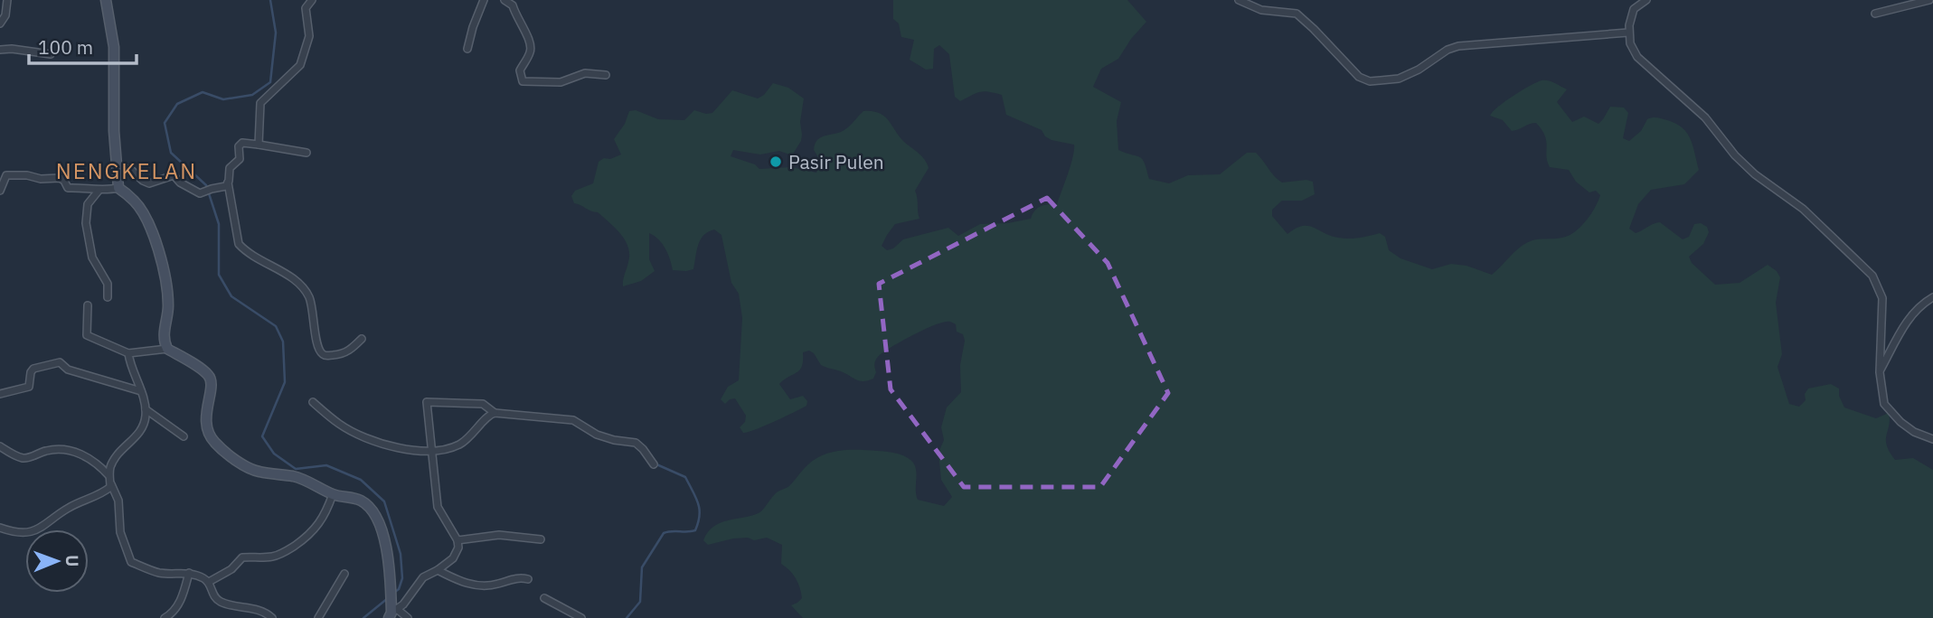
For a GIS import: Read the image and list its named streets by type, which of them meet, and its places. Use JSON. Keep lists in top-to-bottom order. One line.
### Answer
{"districts":["NENGKELAN"],"places":["Pasir Pulen"],"scale_bar":"100 m","north":"right"}
